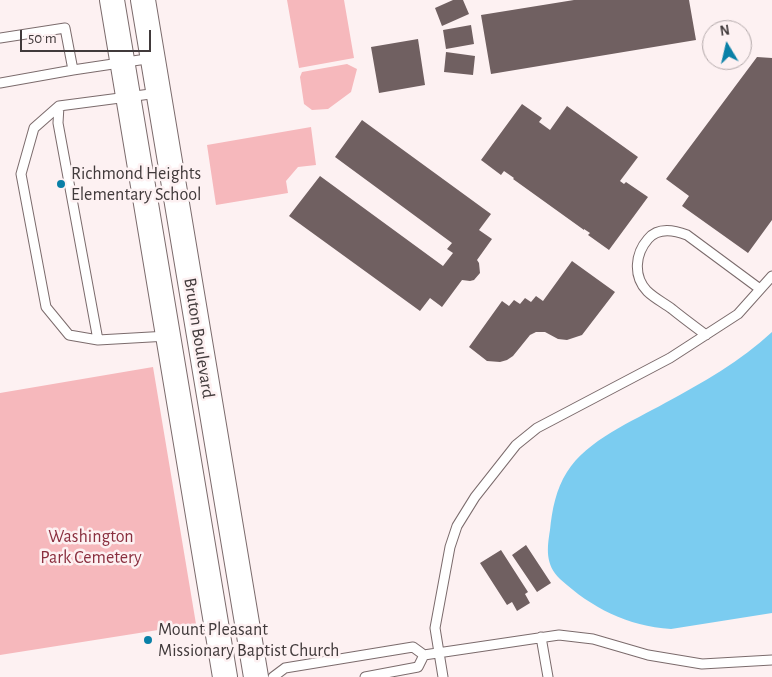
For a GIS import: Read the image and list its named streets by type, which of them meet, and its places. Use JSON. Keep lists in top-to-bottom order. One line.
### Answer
{"streets":{"street":["Bruton Boulevard"]},"parks":["Washington Park Cemetery"],"places":["Richmond Heights Elementary School","Mount Pleasant Missionary Baptist Church"],"scale_bar":"50 m","north":"top"}
